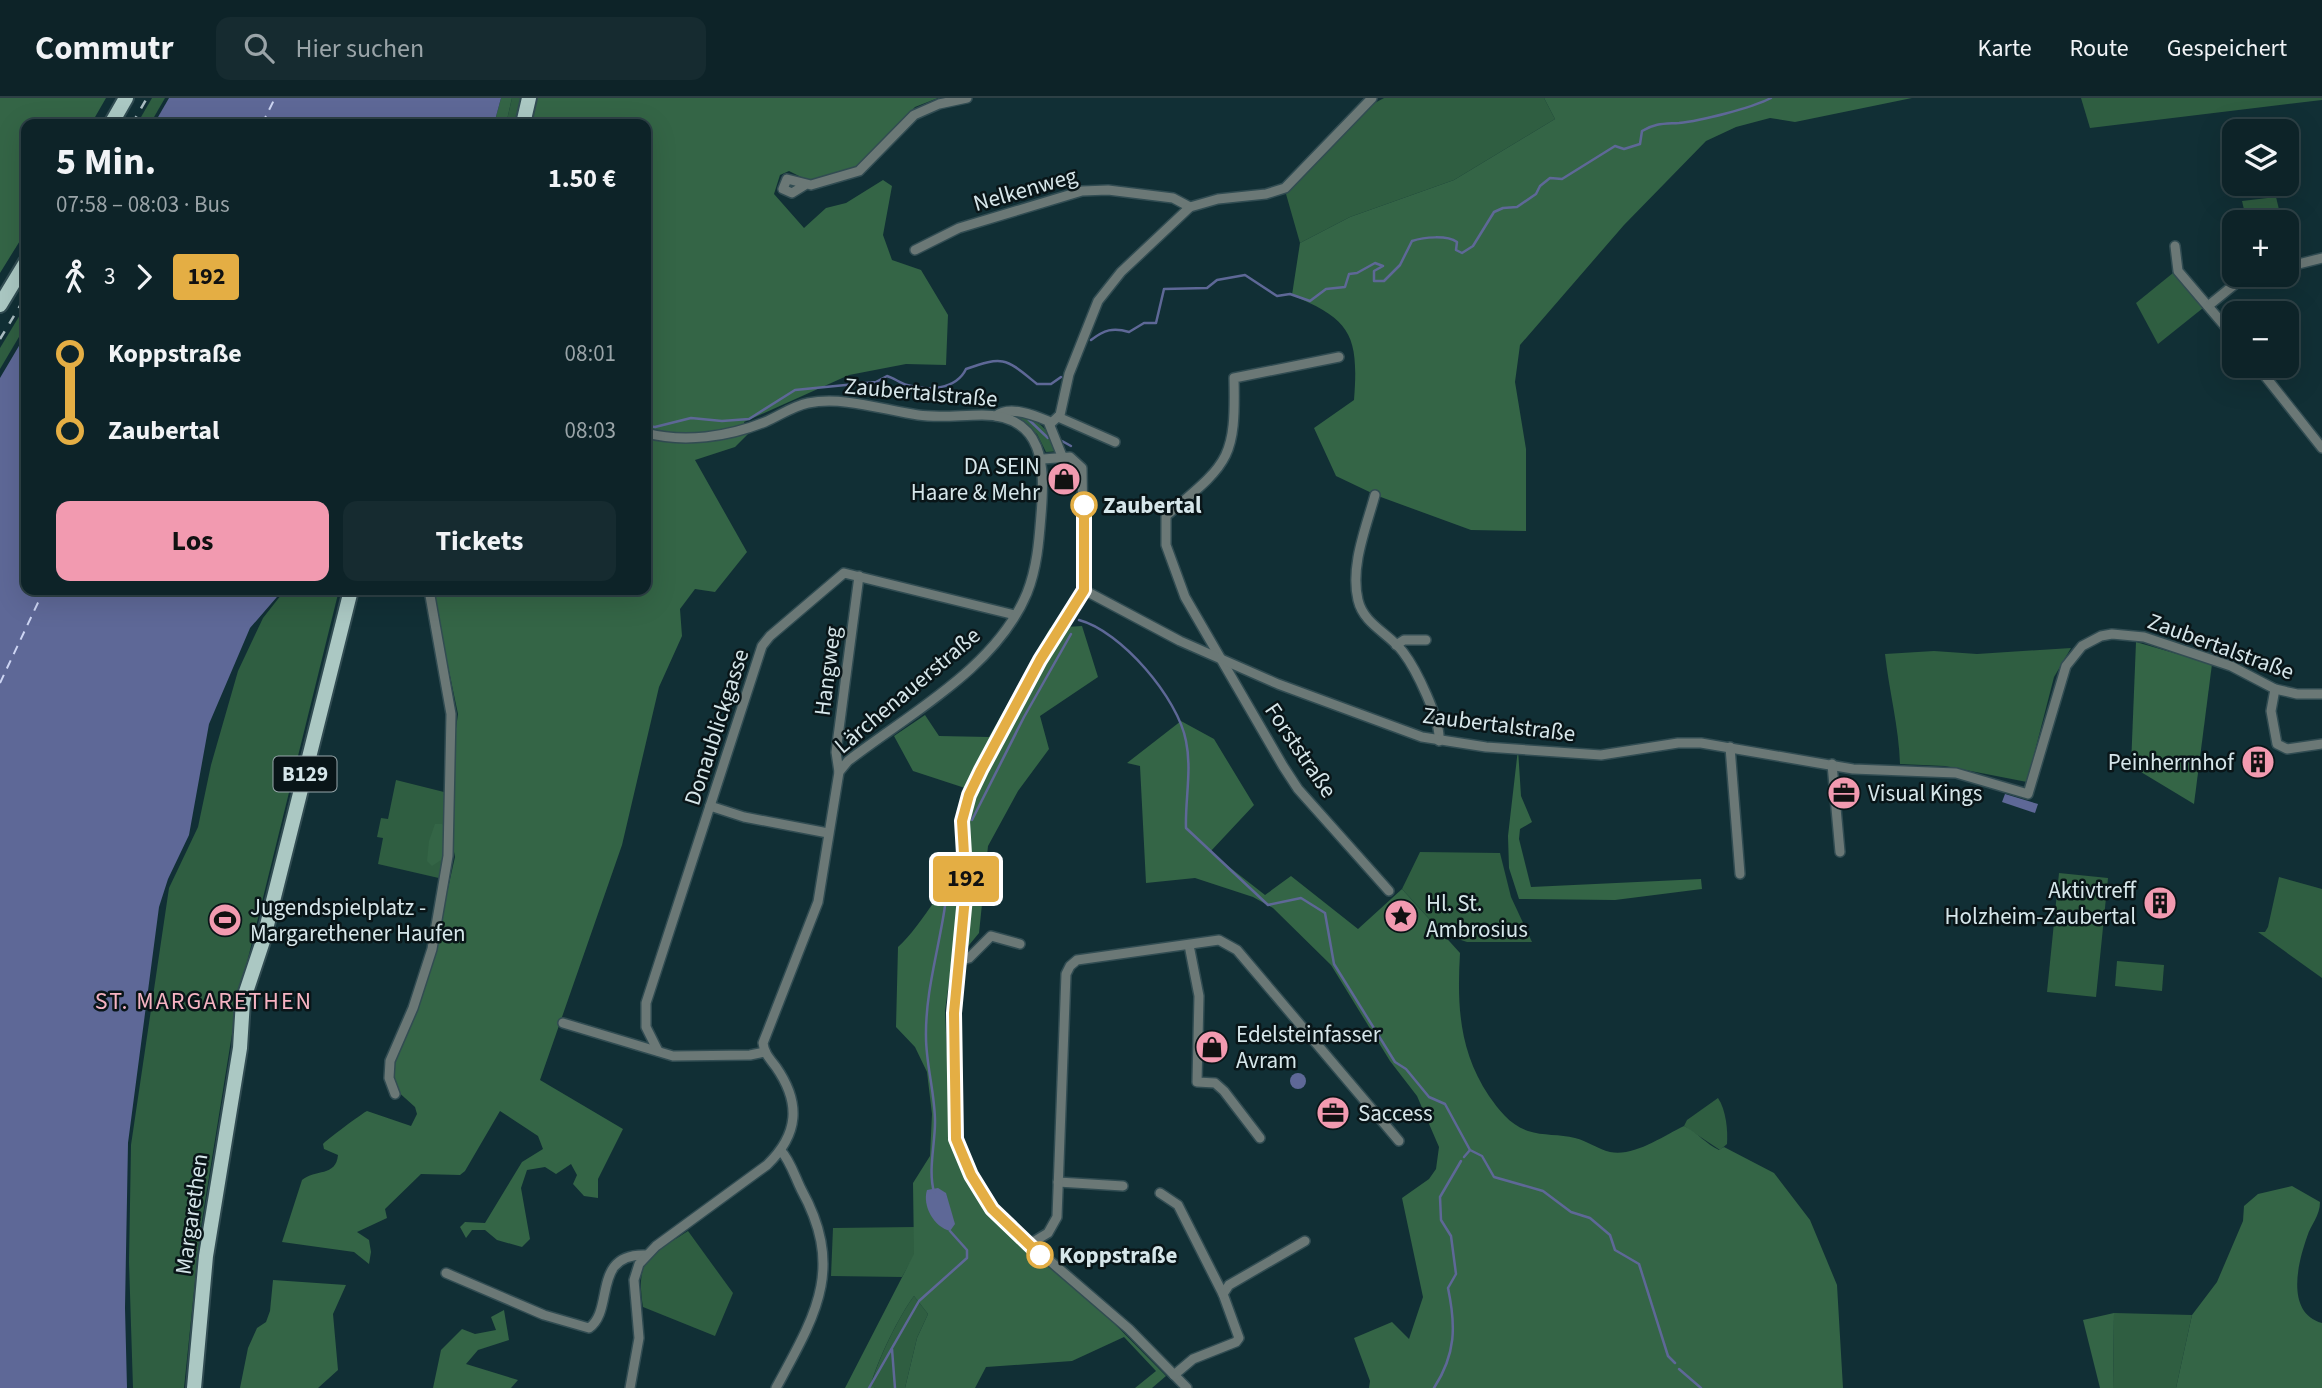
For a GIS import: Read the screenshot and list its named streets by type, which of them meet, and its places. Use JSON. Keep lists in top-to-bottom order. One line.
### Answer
{"streets":{"main road":["B129","Margarethen"],"street":["Nelkenweg","Zaubertalstraße","Hangweg","Lärchenauerstraße","Donaublickgasse","Forststraße"]},"crossings":[["Zaubertalstraße","Lärchenauerstraße"],["Zaubertalstraße","Forststraße"],["Hangweg","Lärchenauerstraße"],["Hangweg","Donaublickgasse"]],"districts":["ST. MARGARETHEN"],"places":{"shop":["DA SEIN Haare & Mehr","Edelsteinfasser Avram"],"other":["Zaubertal","Koppstraße"],"building":["Peinherrnhof","Aktivtreff Holzheim-Zaubertal"],"office":["Visual Kings","Saccess"],"place":["Hl. St. Ambrosius"],"sports":["Jugendspielplatz - Margarethener Haufen"]},"lines":["bus line 192"],"page":{"header":"Commutr","search":"Hier suchen","nav":["Karte","Route","Gespeichert"],"on_map":"192","map_buttons":["+","−"],"heading":["5 Min.","07:58 – 08:03 · Bus","1.50 €"],"legs":["3","192"],"list":[{"name":"Koppstraße","value":"08:01"},{"name":"Zaubertal","value":"08:03"}],"buttons":["Los","Tickets"]}}
